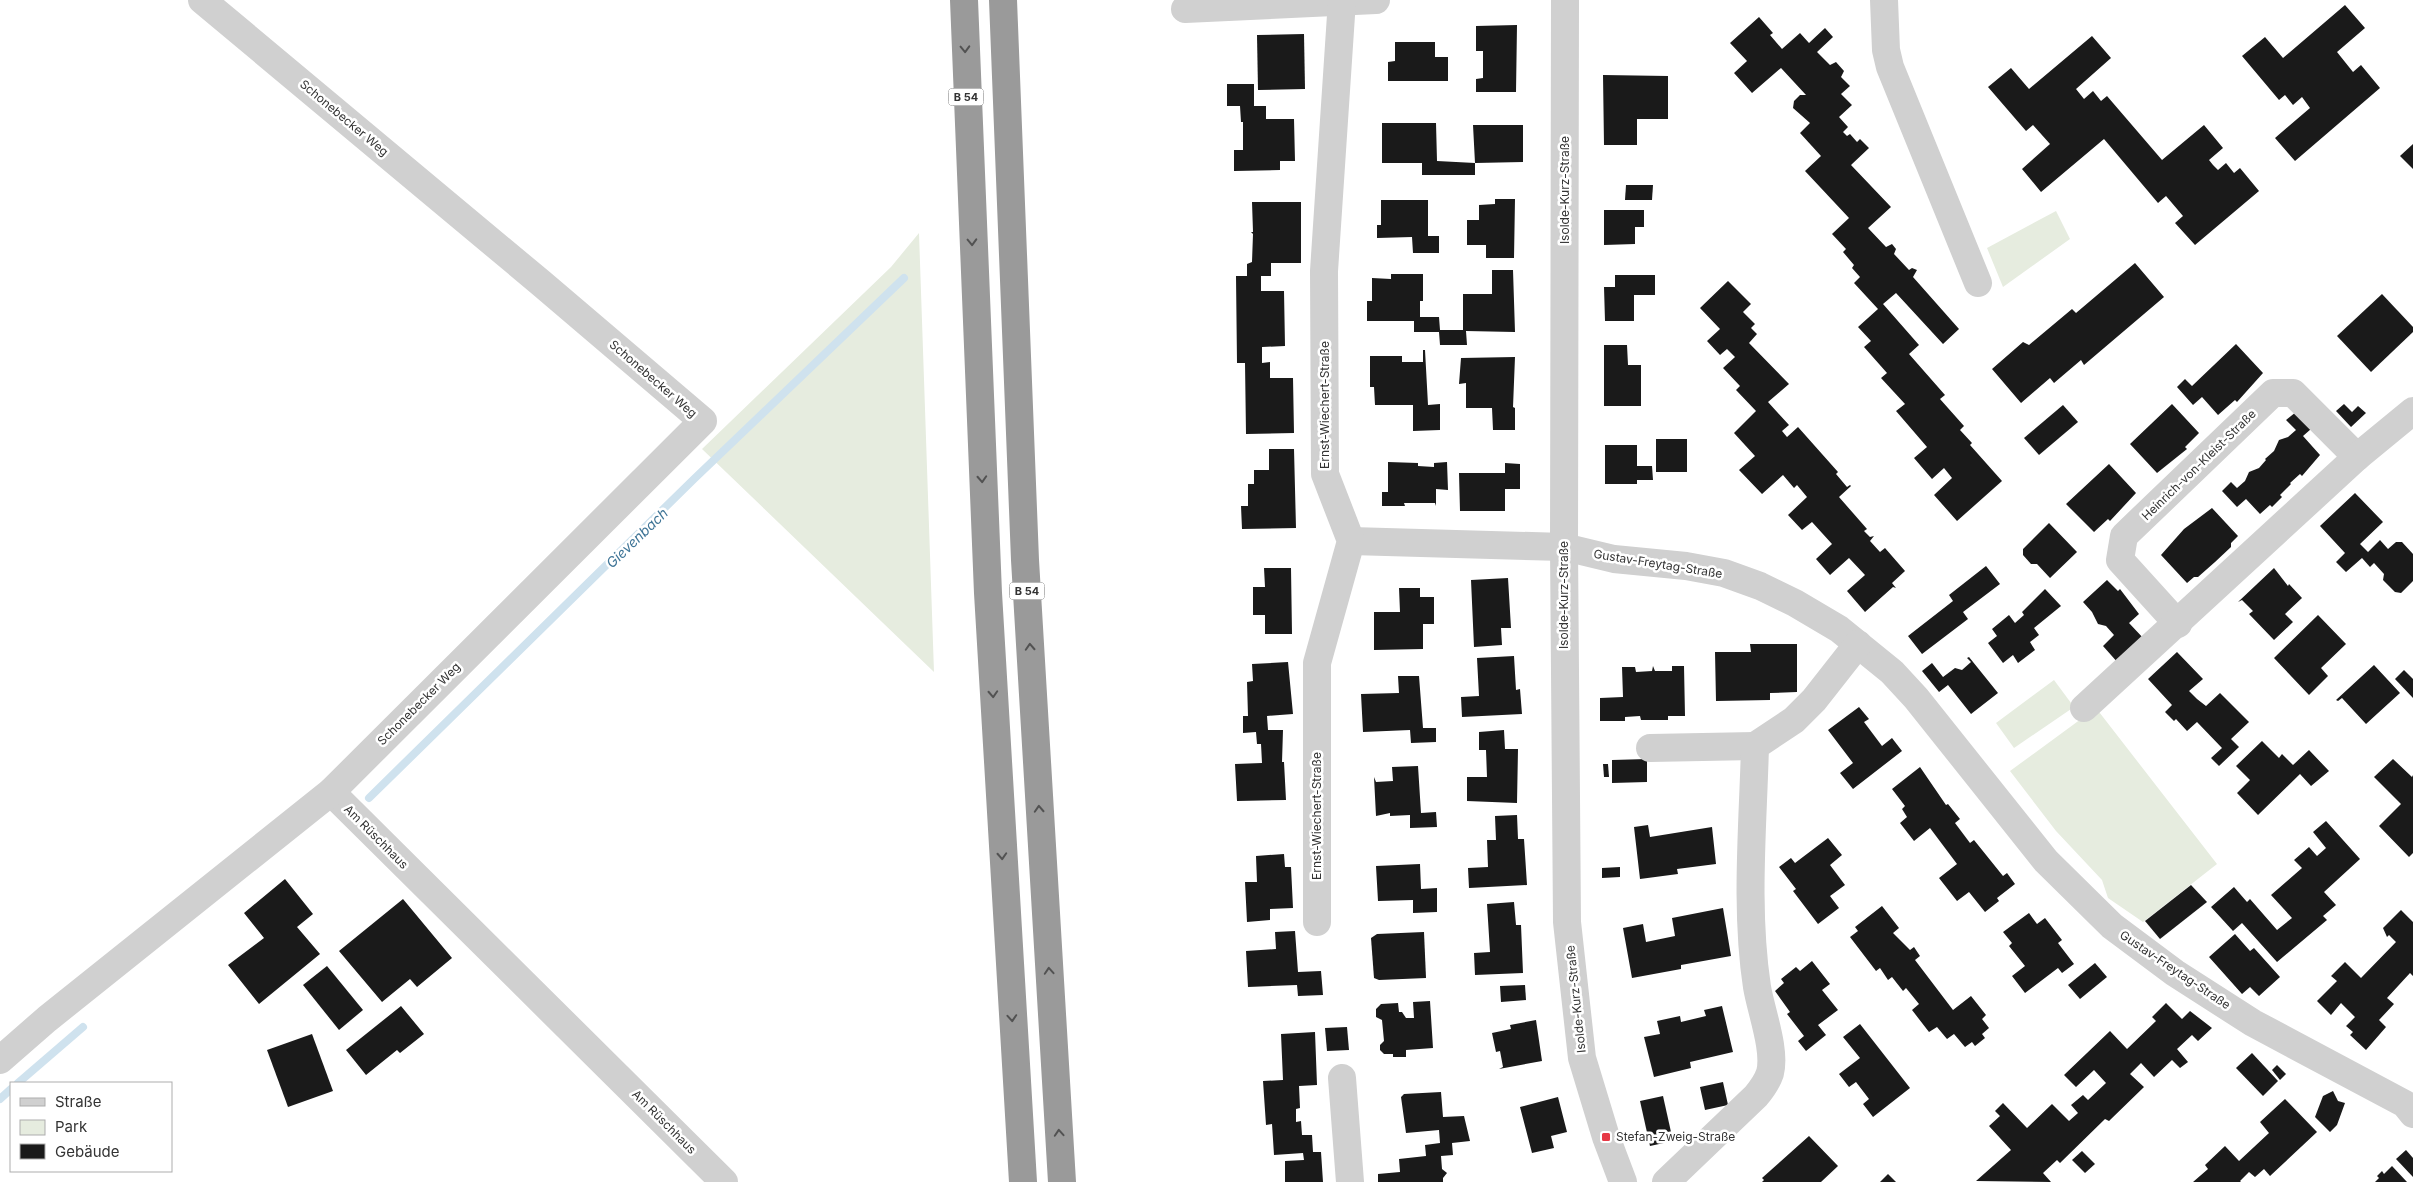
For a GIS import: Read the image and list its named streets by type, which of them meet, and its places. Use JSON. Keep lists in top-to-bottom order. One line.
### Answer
{"streets":{"highway":["B 54"],"street":["Schonebecker Weg","Isolde-Kurz-Straße","Ernst-Wiechert-Straße","Heinrich-von-Kleist-Straße","Gustav-Freytag-Straße","Am Rüschhaus"]},"crossings":[["Schonebecker Weg","Am Rüschhaus"],["Isolde-Kurz-Straße","Gustav-Freytag-Straße"],["Ernst-Wiechert-Straße","Gustav-Freytag-Straße"]],"water":["Gievenbach"],"places":{"transit":["Stefan-Zweig-Straße"]},"legend":["Straße","Park","Gebäude"]}
